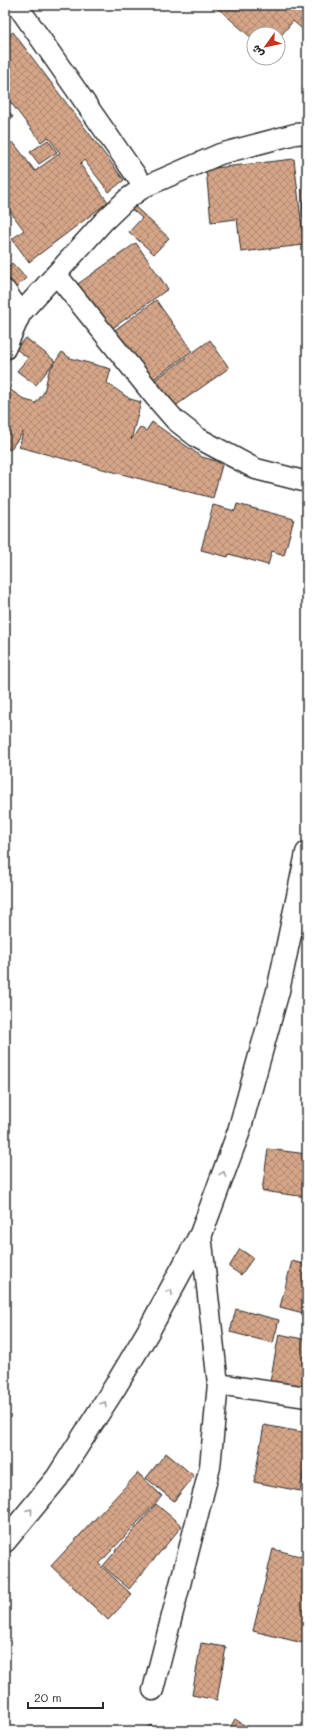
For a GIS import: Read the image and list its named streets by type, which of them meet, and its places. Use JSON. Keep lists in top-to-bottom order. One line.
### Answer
{"scale_bar":"20 m","north":"bottom left"}
